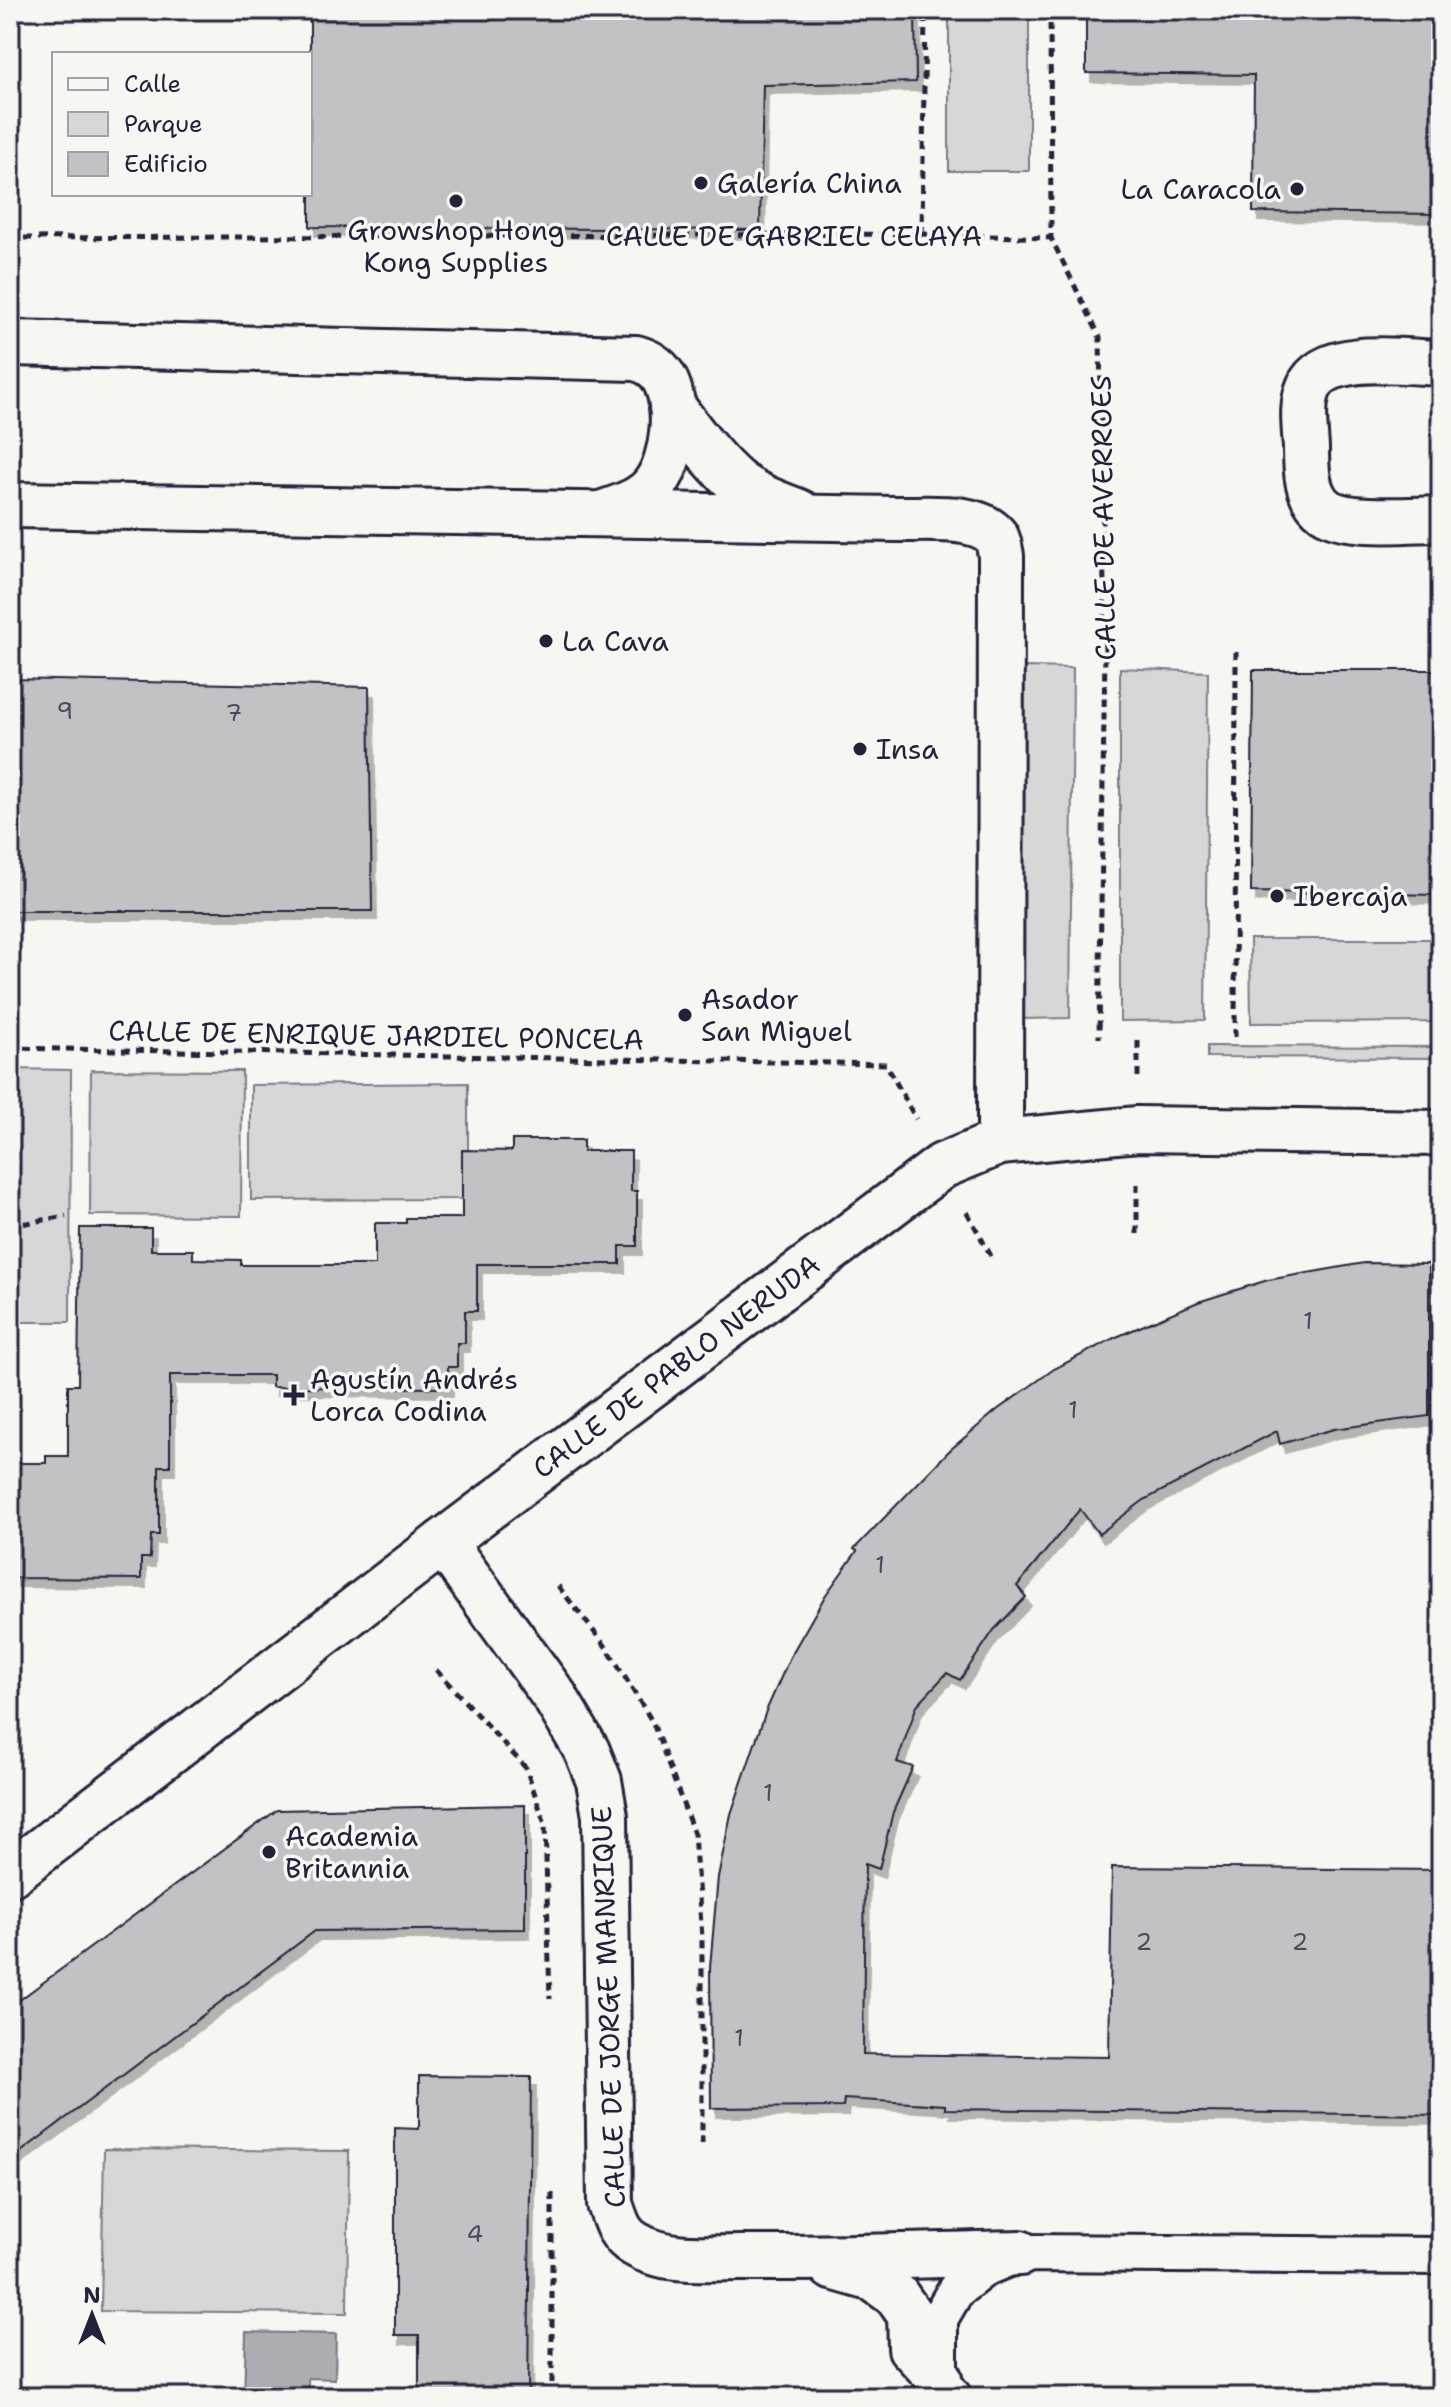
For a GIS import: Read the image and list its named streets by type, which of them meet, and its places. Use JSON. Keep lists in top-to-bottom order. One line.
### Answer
{"streets":{"street":["CALLE DE PABLO NERUDA","CALLE DE JORGE MANRIQUE"],"path":["CALLE DE GABRIEL CELAYA","CALLE DE AVERROES","CALLE DE ENRIQUE JARDIEL PONCELA"]},"crossings":[["CALLE DE GABRIEL CELAYA","CALLE DE AVERROES"],["CALLE DE PABLO NERUDA","CALLE DE JORGE MANRIQUE"]],"places":{"other":["Galería China","La Caracola","Growshop Hong Kong Supplies","La Cava","Insa","Ibercaja","Asador San Miguel","Academia Britannia"],"health":["Agustín Andrés Lorca Codina"]},"house_numbers":["9","7","1","1","1","1","2","2","1","4"],"legend":["Calle","Parque","Edificio"],"north":"top"}
